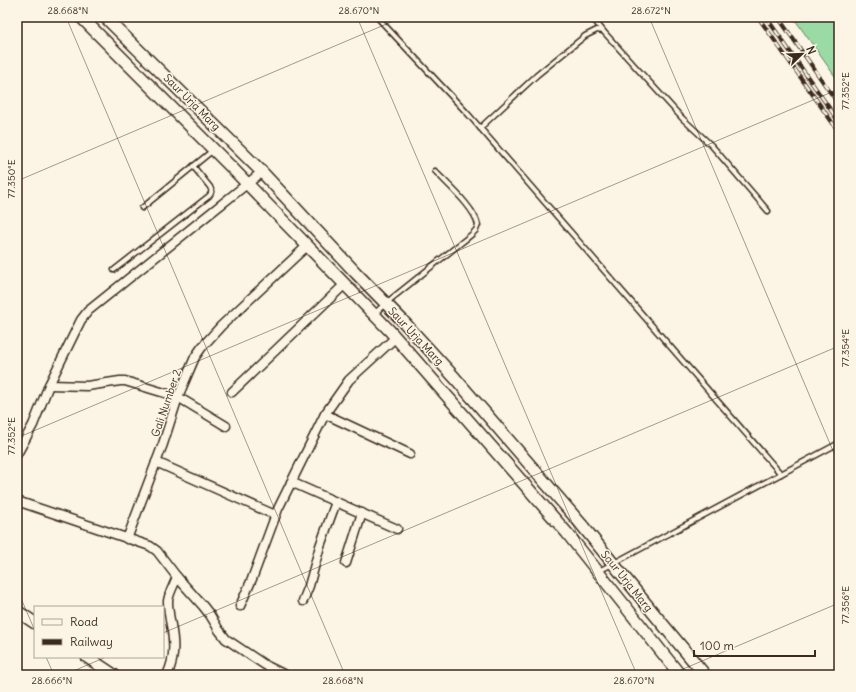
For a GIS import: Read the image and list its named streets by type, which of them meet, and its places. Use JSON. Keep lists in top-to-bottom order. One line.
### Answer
{"streets":{"street":["Saur Urja Marg","Gali Number 2"]},"crossings":[["Saur Urja Marg","Gali Number 2"]],"legend":["Road","Railway"],"scale_bar":"100 m","north":"top right","coordinates":["28.668°N","28.670°N","28.672°N","77.352°E","77.350°E","77.354°E","77.356°E","28.666°N"]}
